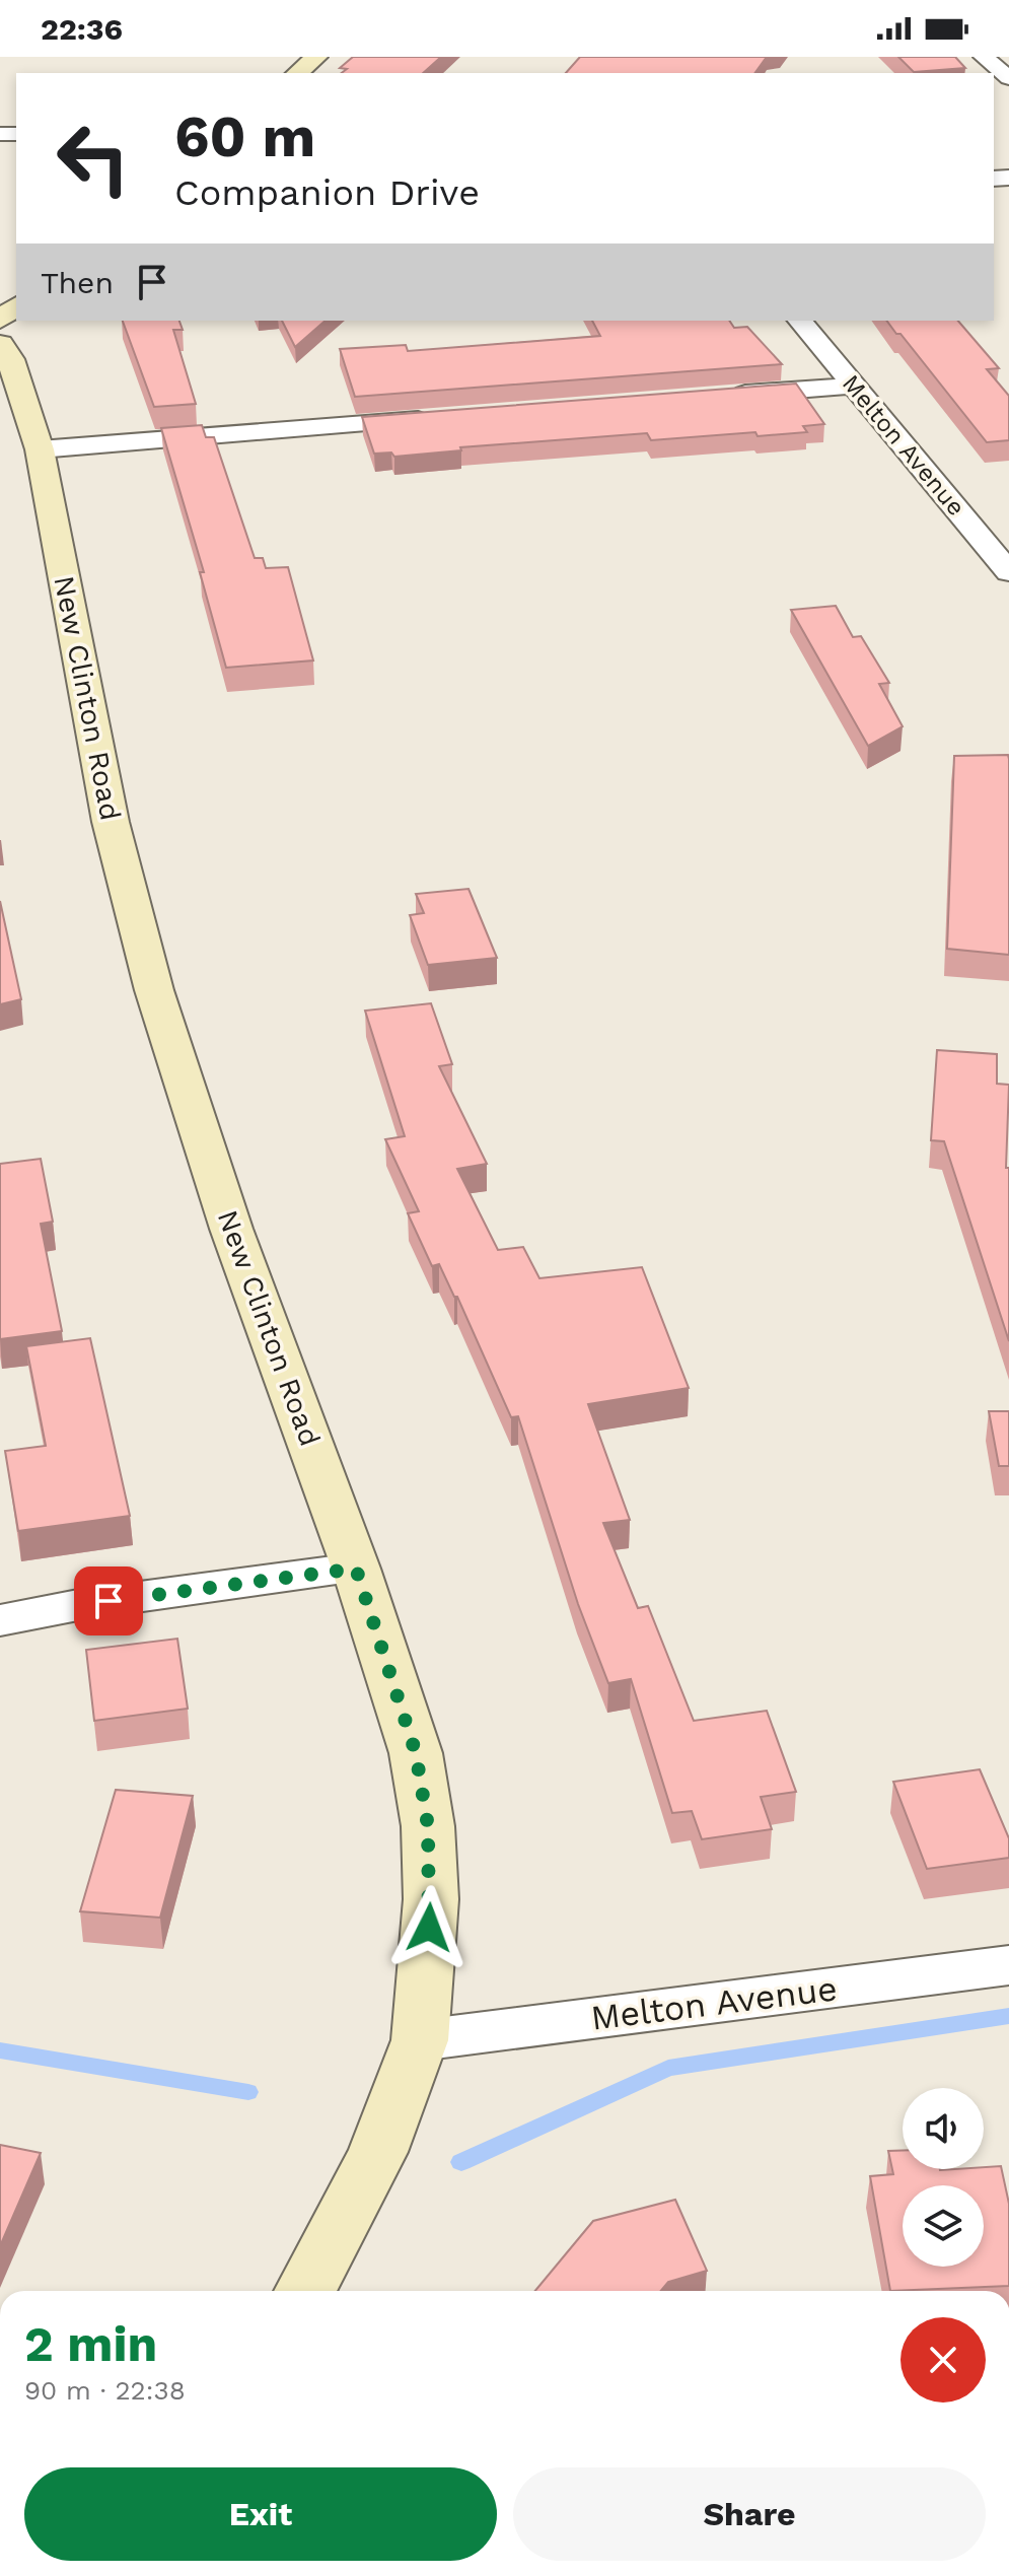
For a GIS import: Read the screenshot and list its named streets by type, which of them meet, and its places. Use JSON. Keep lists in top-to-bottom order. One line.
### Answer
{"streets":{"street":["Melton Avenue","New Clinton Road"]},"crossings":[["Melton Avenue","New Clinton Road"]],"page":{"status":"22:36","turn":["60 m","Companion Drive"],"then":"Then","heading":["2 min","90 m · 22:38"],"buttons":["Exit","Share"]}}
